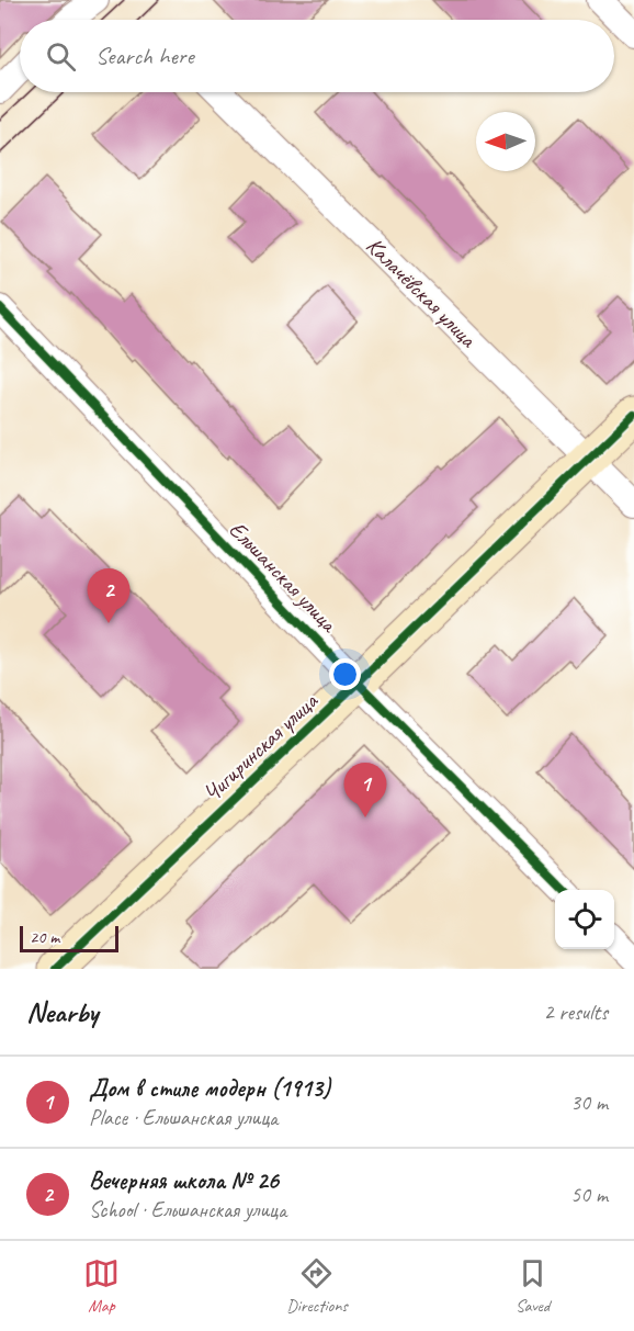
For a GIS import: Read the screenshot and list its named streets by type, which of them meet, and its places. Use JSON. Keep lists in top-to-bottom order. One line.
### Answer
{"streets":{"street":["Калачёвская улица","Ельшанская улица","Чигиринская улица"]},"crossings":[["Калачёвская улица","Чигиринская улица"],["Ельшанская улица","Чигиринская улица"]],"scale_bar":"20 m","north":"left","page":{"search":"Search here","pins":["2","1"],"scale":"20 m","heading":["Nearby","2 results"],"list":[{"mark":"1","name":"Дом в стиле модерн (1913)","note":"Place · Ельшанская улица","value":"30 m"},{"mark":"2","name":"Вечерняя школа № 26","note":"School · Ельшанская улица","value":"50 m"}],"nav":["Map","Directions","Saved"]}}
